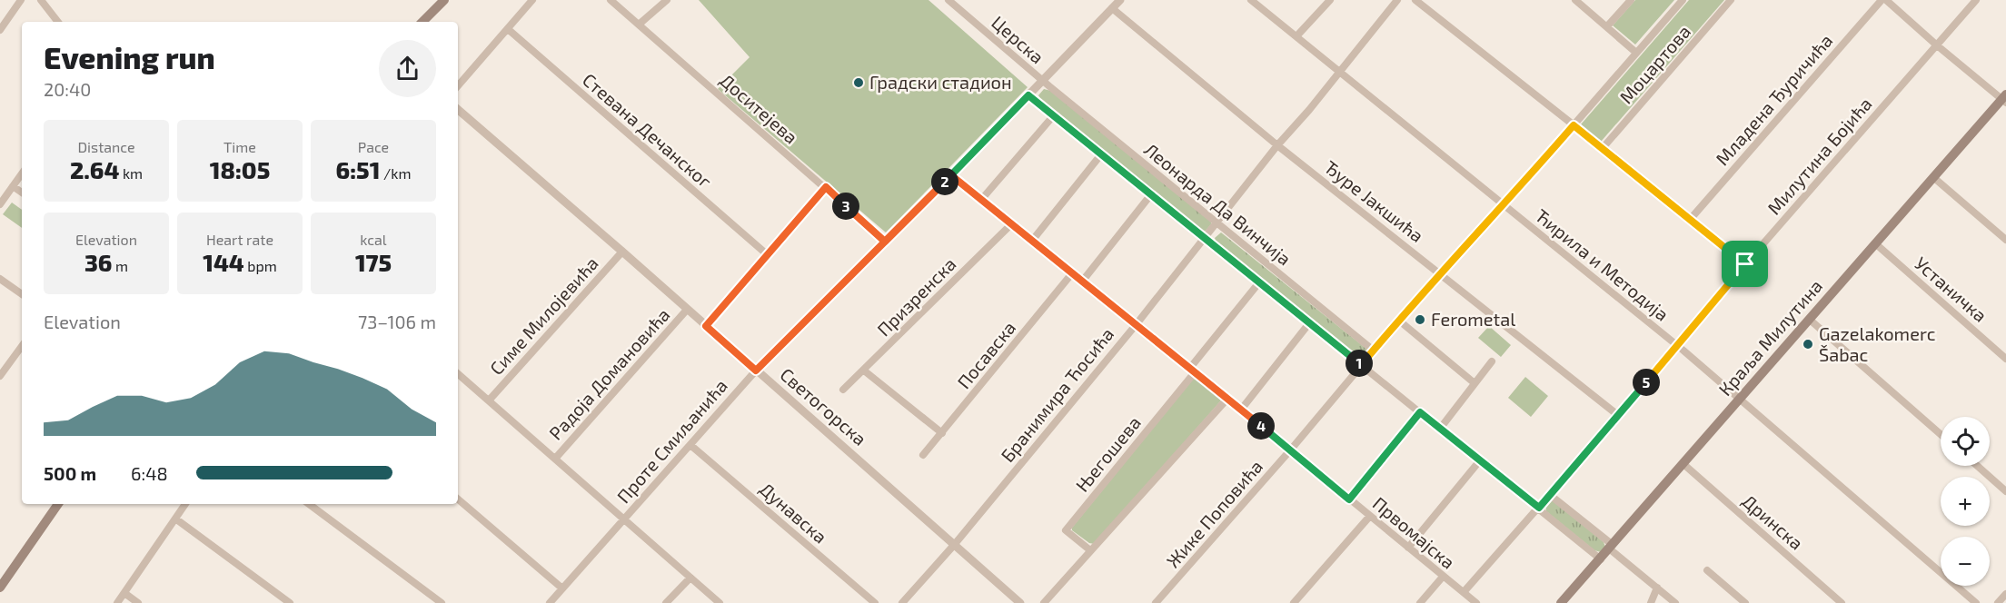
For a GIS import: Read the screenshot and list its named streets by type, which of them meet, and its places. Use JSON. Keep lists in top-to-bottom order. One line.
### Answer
{"streets":{"main road":["Краља Милутина"],"street":["Церска","Моцартова","Младена Ђуричића","Доситејева","Стевана Дечанског","Милутина Бојића","Ђуре Јакшића","Леонарда Да Винчија","Ћирила и Методија","Устаничка","Призренска","Симе Милојевића","Посавска","Радоја Домановића","Бранимира Ћосића","Светогорска","Проте Смиљанића","Његошева","Дунавска","Жике Поповића","Дринска","Првомајска"]},"crossings":[["Церска","Леонарда Да Винчија"],["Церска","Проте Смиљанића"],["Доситејева","Проте Смиљанића"],["Милутина Бојића","Ђуре Јакшића"],["Милутина Бојића","Леонарда Да Винчија"],["Милутина Бојића","Ћирила и Методија"],["Милутина Бојића","Првомајска"],["Ђуре Јакшића","Бранимира Ћосића"],["Ђуре Јакшића","Проте Смиљанића"],["Ђуре Јакшића","Жике Поповића"],["Леонарда Да Винчија","Краља Милутина"],["Леонарда Да Винчија","Бранимира Ћосића"],["Леонарда Да Винчија","Проте Смиљанића"],["Леонарда Да Винчија","Жике Поповића"],["Ћирила и Методија","Краља Милутина"],["Ћирила и Методија","Бранимира Ћосића"],["Ћирила и Методија","Жике Поповића"],["Устаничка","Краља Милутина"],["Призренска","Првомајска"],["Симе Милојевића","Светогорска"],["Краља Милутина","Дринска"],["Посавска","Првомајска"],["Радоја Домановића","Светогорска"],["Бранимира Ћосића","Светогорска"],["Бранимира Ћосића","Првомајска"],["Светогорска","Проте Смиљанића"],["Проте Смиљанића","Дунавска"],["Проте Смиљанића","Првомајска"],["Његошева","Првомајска"],["Жике Поповића","Првомајска"]],"places":["Градски стадион","Ferometal","Gazelakomerc Šabac"],"page":{"heading":["Evening run","20:40"],"stats":[["Distance","2.64 km"],["Time","18:05"],["Pace","6:51 /km"],["Elevation","36 m"],["Heart rate","144 bpm"],["kcal","175"]],"pins":["2","3","1","5","4"],"chart":["Elevation","73–106 m"],"map_buttons":["+","−"],"list":[{"name":"500 m","note":"6:48"}]}}
